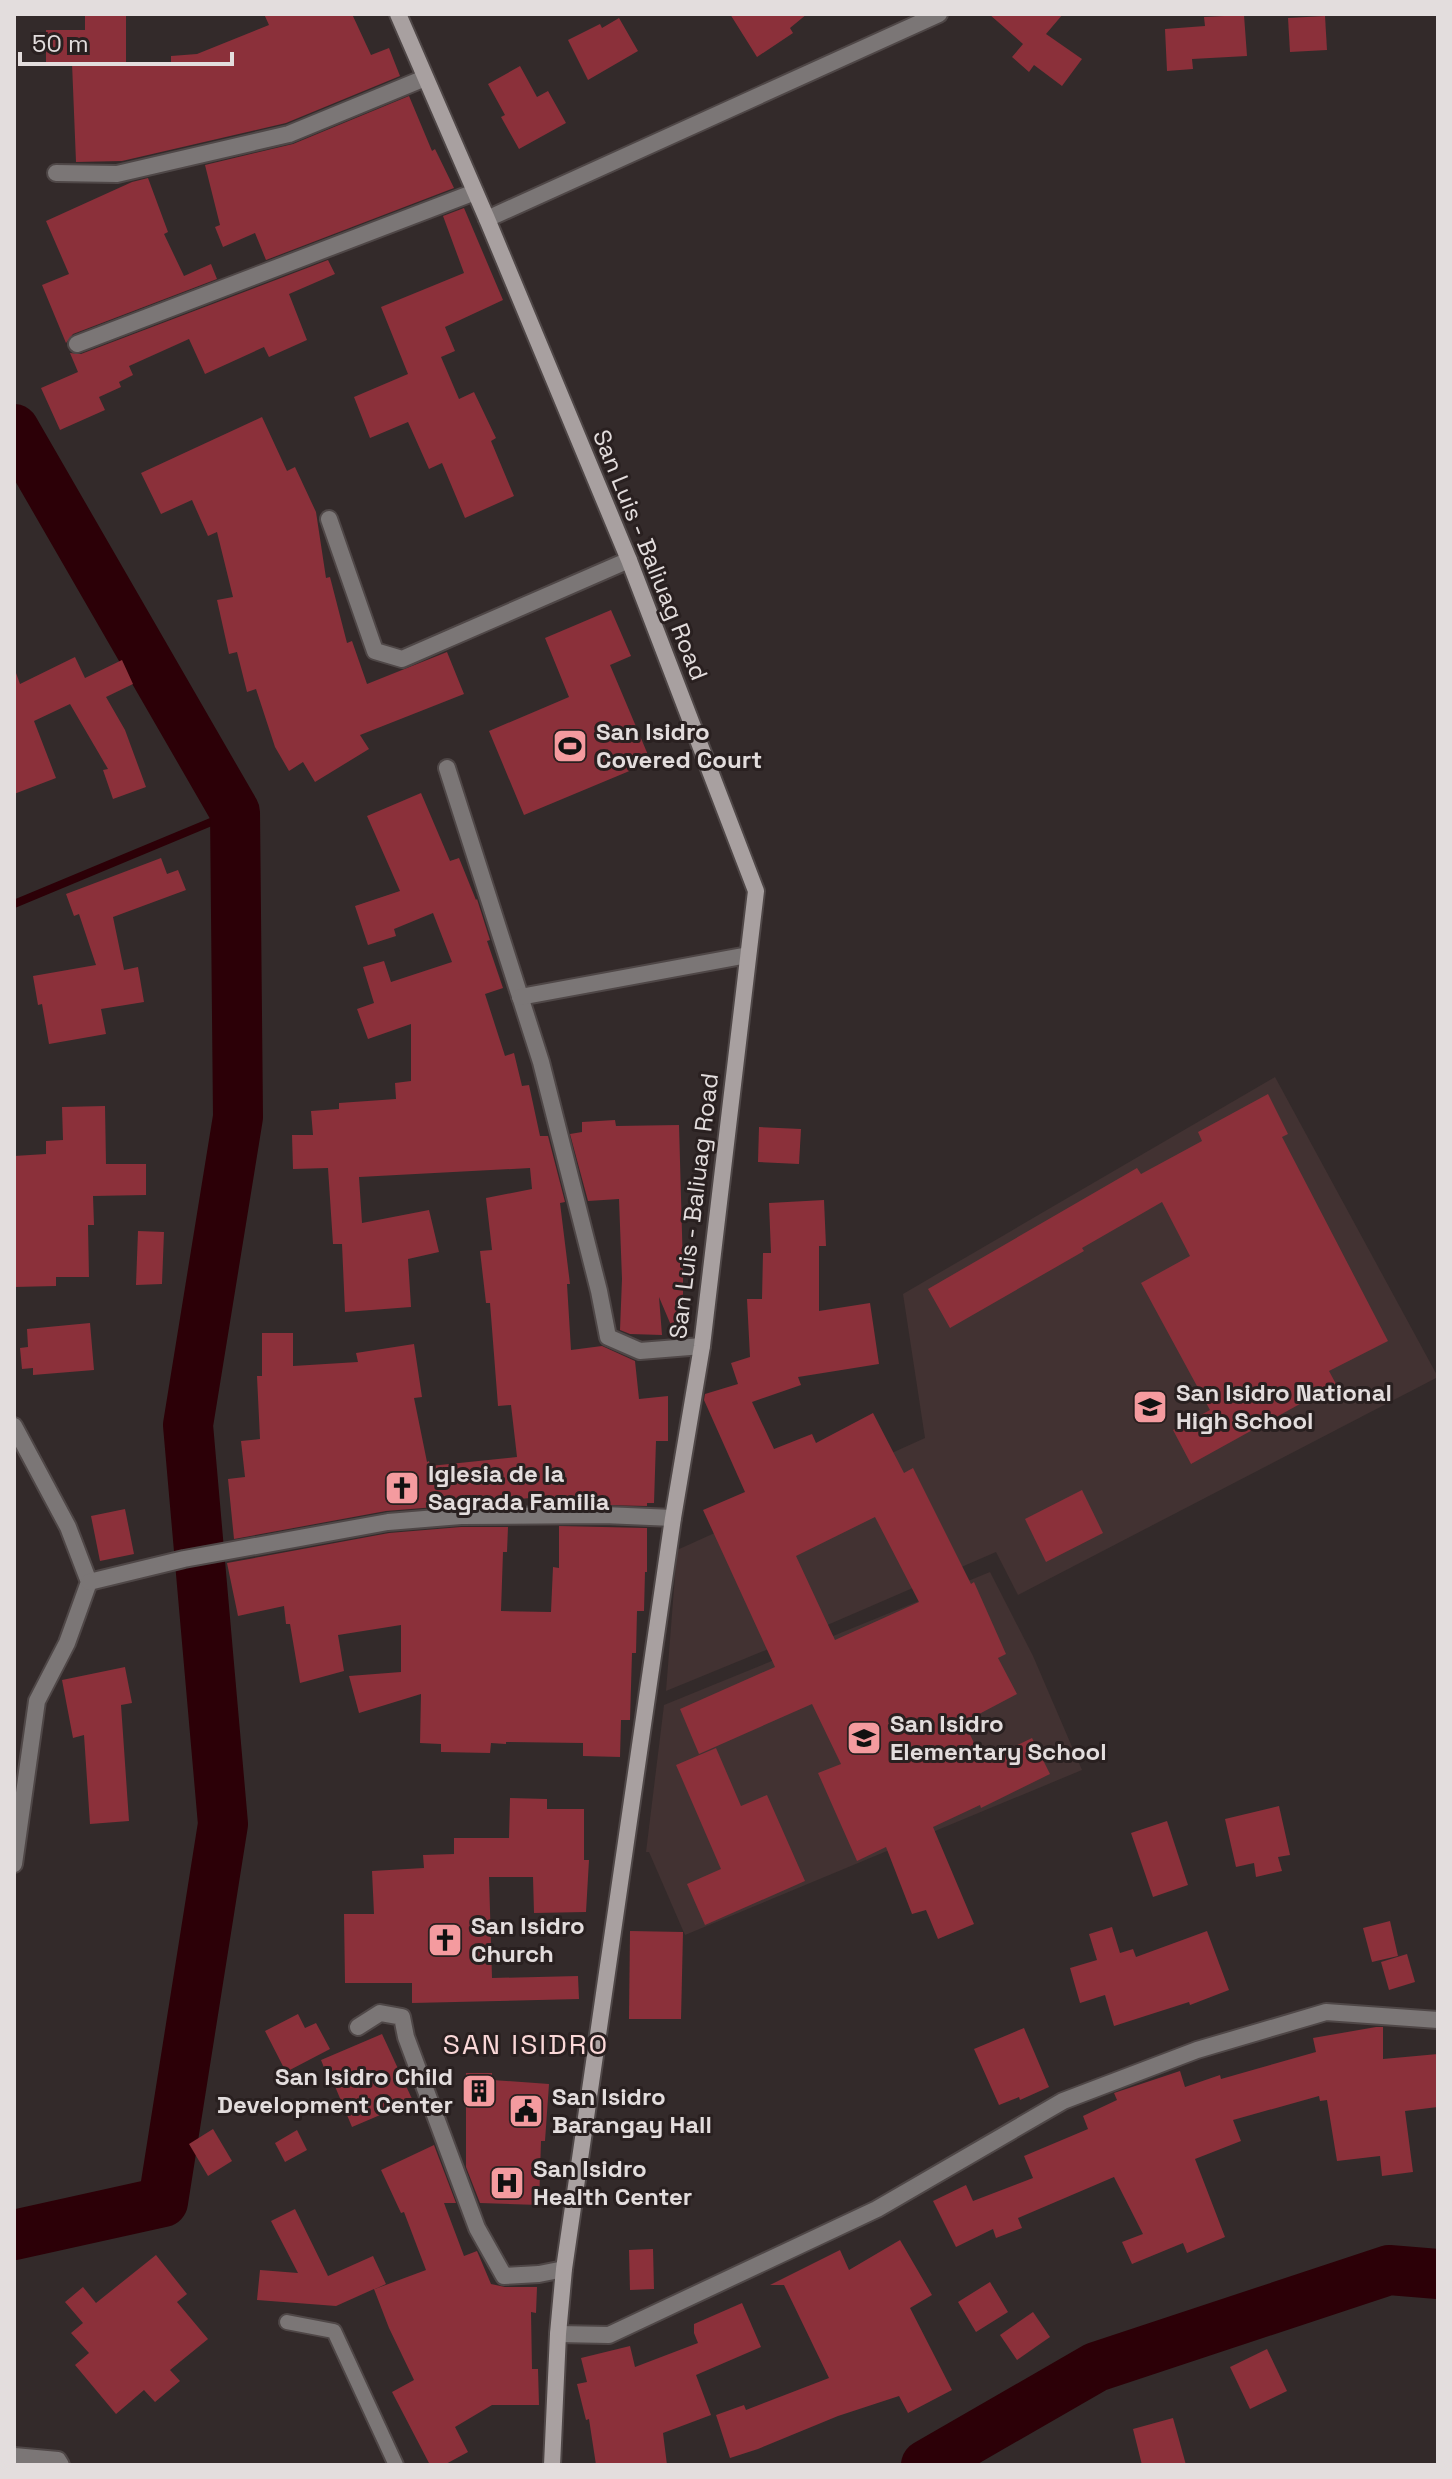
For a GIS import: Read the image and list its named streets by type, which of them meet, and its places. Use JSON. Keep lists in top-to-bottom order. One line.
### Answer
{"streets":{"main road":["San Luis - Baliuag Road"]},"districts":["SAN ISIDRO"],"places":{"sports":["San Isidro Covered Court"],"school or university":["San Isidro National High School","San Isidro Elementary School"],"church":["Iglesia de la Sagrada Familia","San Isidro Church"],"building":["San Isidro Child Development Center"],"public building":["San Isidro Barangay Hall"],"hospital":["San Isidro Health Center"]},"scale_bar":"50 m"}
